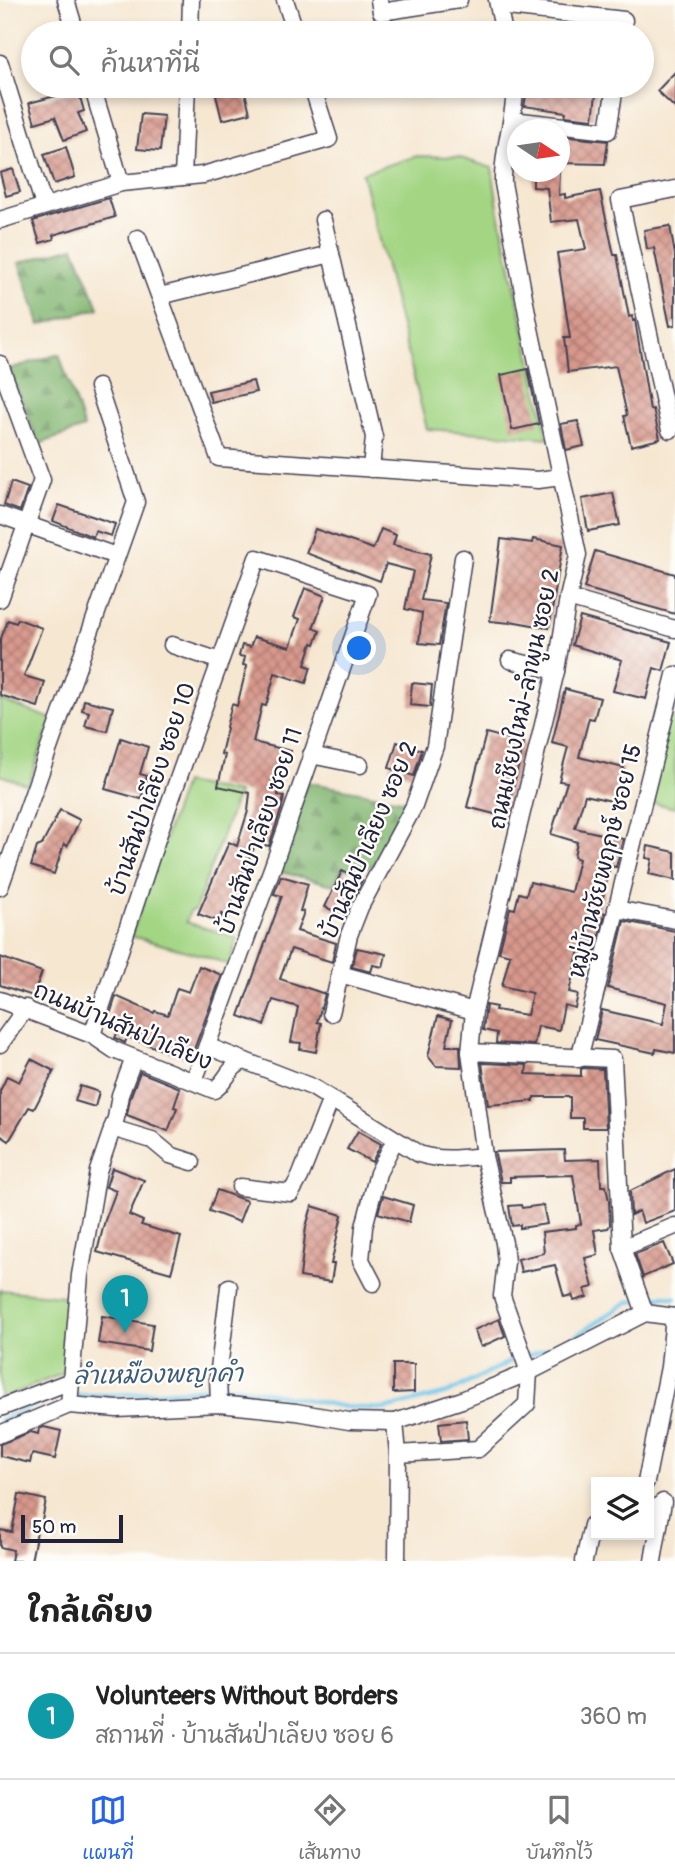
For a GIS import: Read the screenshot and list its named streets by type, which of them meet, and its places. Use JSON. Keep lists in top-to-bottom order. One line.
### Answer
{"streets":{"street":["ถนนเชียงใหม่-ลำพูน ซอย 2","บ้านสันป่าเลียง ซอย 10","บ้านสันป่าเลียง ซอย 11","บ้านสันป่าเลียง ซอย 2","หมู่บ้านชัยพฤกษ์ ซอย 15","ถนนบ้านสันป่าเลียง"]},"crossings":[["ถนนเชียงใหม่-ลำพูน ซอย 2","บ้านสันป่าเลียง ซอย 2"],["ถนนเชียงใหม่-ลำพูน ซอย 2","ถนนบ้านสันป่าเลียง"],["บ้านสันป่าเลียง ซอย 10","บ้านสันป่าเลียง ซอย 11"],["บ้านสันป่าเลียง ซอย 10","ถนนบ้านสันป่าเลียง"],["บ้านสันป่าเลียง ซอย 11","ถนนบ้านสันป่าเลียง"]],"water":["ลำเหมืองพญาคำ"],"scale_bar":"50 m","north":"right","page":{"search":"ค้นหาที่นี่","pins":"1","scale":"50 m","heading":"ใกล้เคียง","list":[{"mark":"1","name":"Volunteers Without Borders","note":"สถานที่ · บ้านสันป่าเลียง ซอย 6","value":"360 m"}],"nav":["แผนที่","เส้นทาง","บันทึกไว้"]}}
